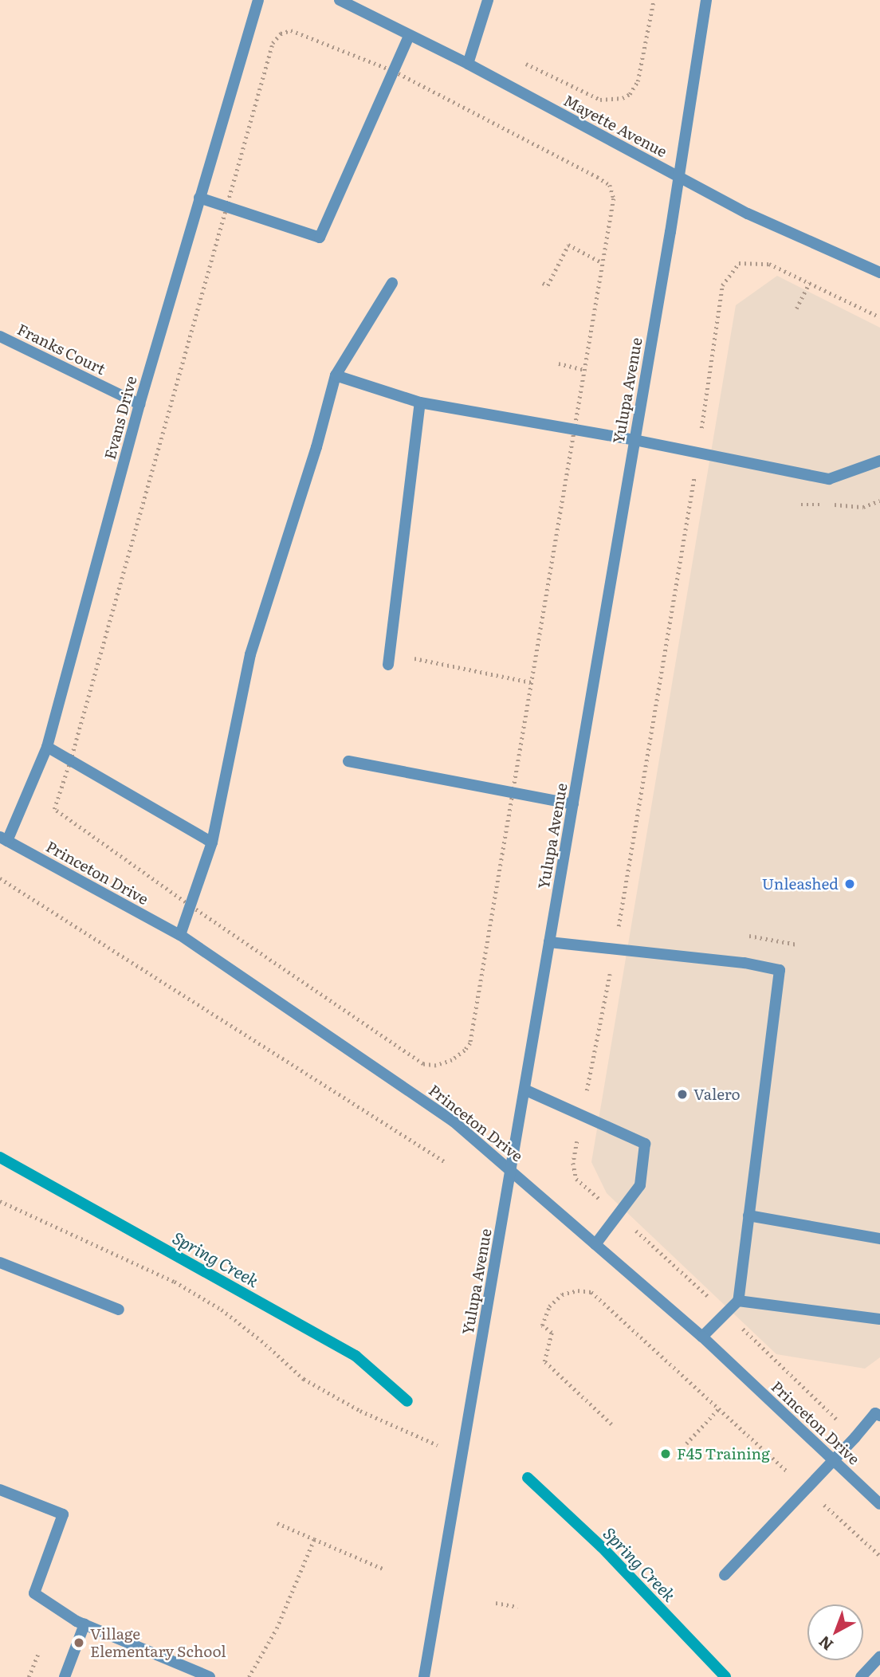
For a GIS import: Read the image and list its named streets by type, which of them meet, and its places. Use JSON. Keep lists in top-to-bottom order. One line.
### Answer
{"streets":{"street":["Mayette Avenue","Franks Court","Yulupa Avenue","Evans Drive","Princeton Drive"]},"crossings":[["Mayette Avenue","Yulupa Avenue"],["Franks Court","Evans Drive"],["Yulupa Avenue","Princeton Drive"],["Evans Drive","Princeton Drive"]],"water":["Spring Creek"],"places":["Unleashed","Valero","F45 Training","Village Elementary School"],"north":"bottom left"}
